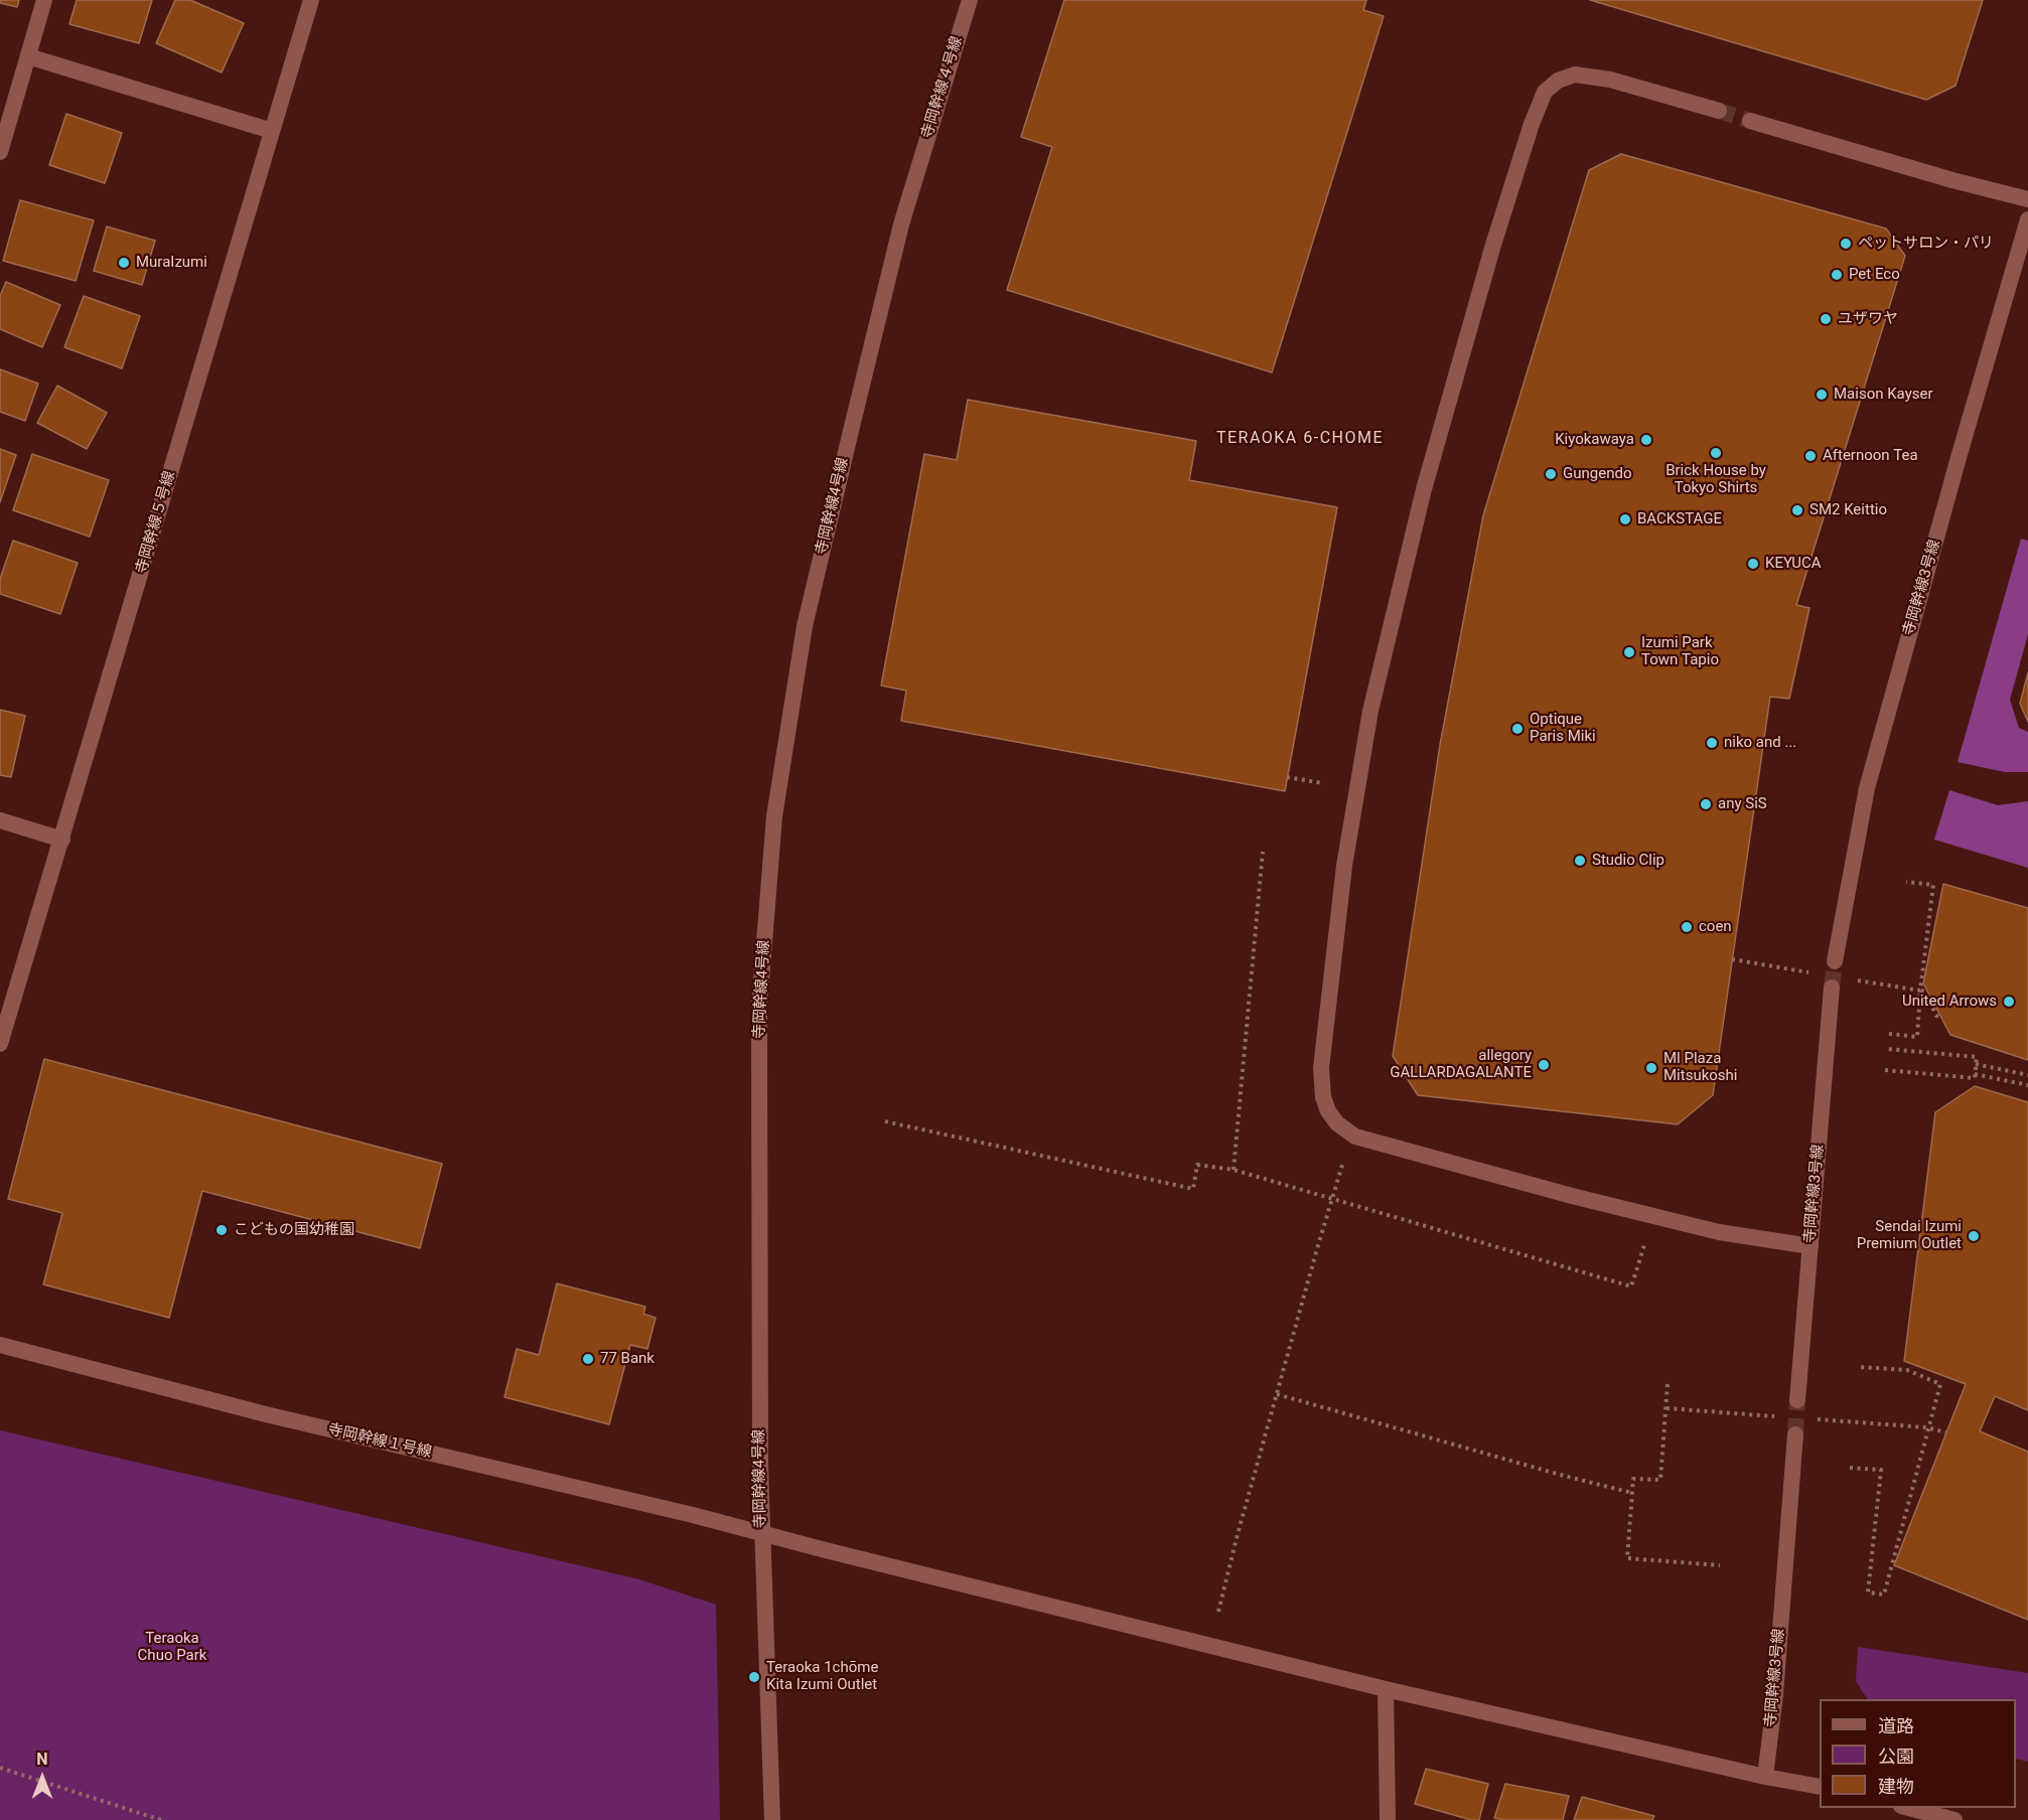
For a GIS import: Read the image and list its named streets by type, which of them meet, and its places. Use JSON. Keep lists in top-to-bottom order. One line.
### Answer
{"streets":{"street":["寺岡幹線４号線","寺岡幹線4号線","寺岡幹線５号線","寺岡幹線3号線","寺岡幹線１号線"]},"crossings":[["寺岡幹線４号線","寺岡幹線4号線"],["寺岡幹線4号線","寺岡幹線１号線"],["寺岡幹線3号線","寺岡幹線１号線"]],"districts":["TERAOKA 6-CHOME"],"parks":["Teraoka Chuo Park"],"places":["ペットサロン・パリ","MuraIzumi","Pet Eco","ユザワヤ","Maison Kayser","Kiyokawaya","Brick House by Tokyo Shirts","Afternoon Tea","Gungendo","SM2 Keittio","BACKSTAGE","KEYUCA","Izumi Park Town Tapio","Optique Paris Miki","niko and ...","any SiS","Studio Clip","coen","United Arrows","allegory GALLARDAGALANTE","Ml Plaza Mitsukoshi","こどもの国幼稚園","Sendai Izumi Premium Outlet","77 Bank","Teraoka 1chōme Kita Izumi Outlet"],"legend":["道路","公園","建物"],"north":"top"}
